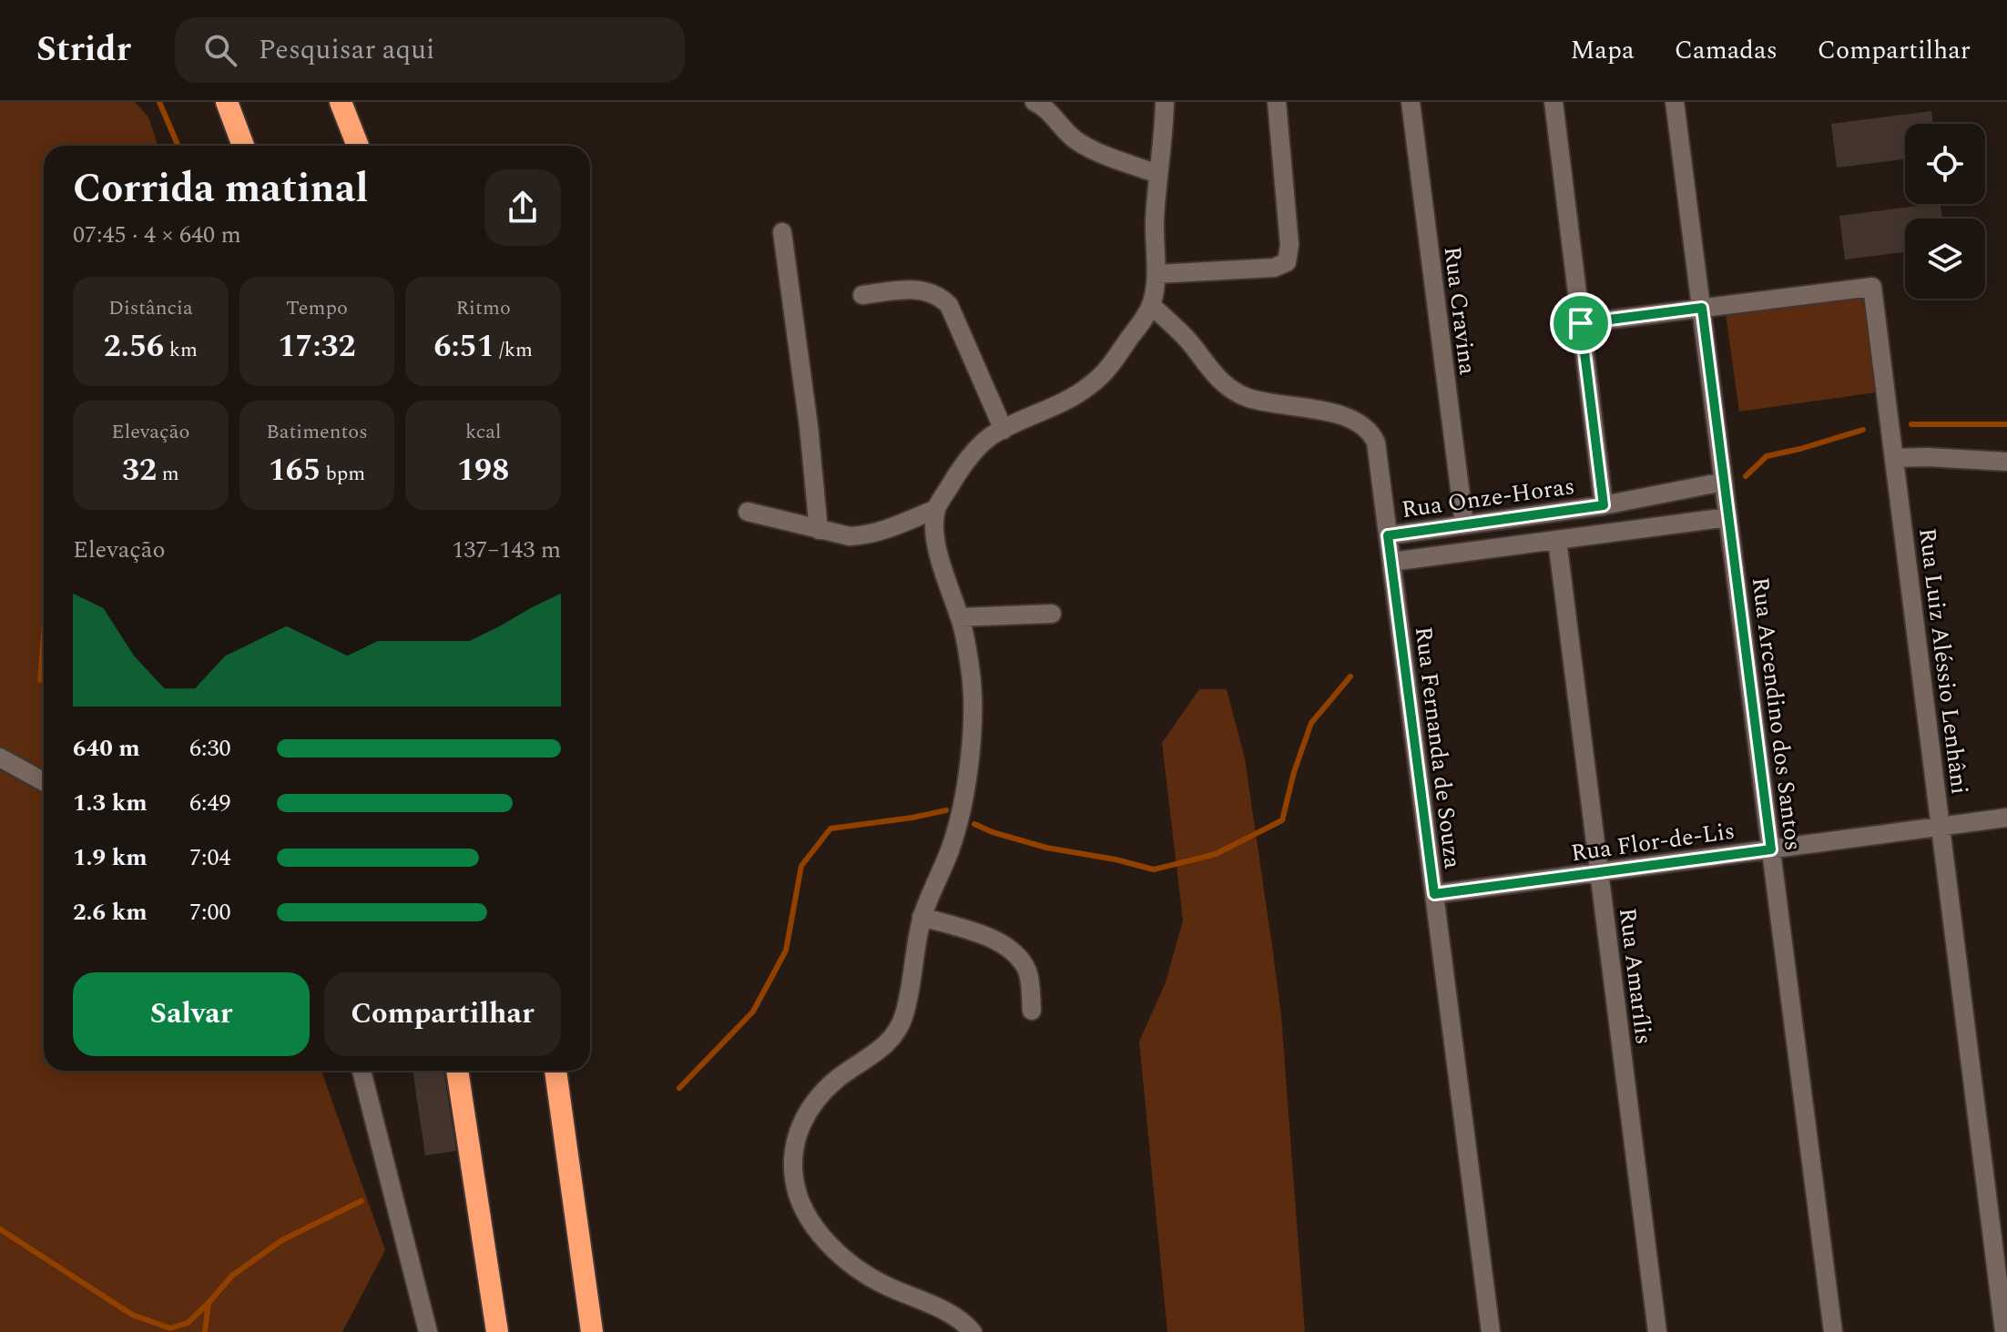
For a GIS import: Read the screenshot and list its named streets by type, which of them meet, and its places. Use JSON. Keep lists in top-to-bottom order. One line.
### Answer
{"streets":{"street":["Rua Cravina","Rua Onze-Horas","Rua Luiz Aléssio Lenhâni","Rua Arcendino dos Santos","Rua Fernanda de Souza","Rua Flor-de-Lis","Rua Amarílis"]},"crossings":[["Rua Cravina","Rua Onze-Horas"],["Rua Onze-Horas","Rua Arcendino dos Santos"],["Rua Onze-Horas","Rua Fernanda de Souza"],["Rua Luiz Aléssio Lenhâni","Rua Arcendino dos Santos"],["Rua Luiz Aléssio Lenhâni","Rua Flor-de-Lis"],["Rua Arcendino dos Santos","Rua Flor-de-Lis"],["Rua Fernanda de Souza","Rua Flor-de-Lis"],["Rua Flor-de-Lis","Rua Amarílis"]],"page":{"header":"Stridr","search":"Pesquisar aqui","nav":["Mapa","Camadas","Compartilhar"],"heading":["Corrida matinal","07:45 · 4 × 640 m"],"stats":[["Distância","2.56 km"],["Tempo","17:32"],["Ritmo","6:51 /km"],["Elevação","32 m"],["Batimentos","165 bpm"],["kcal","198"]],"chart":["Elevação","137–143 m"],"list":[{"name":"640 m","note":"6:30"},{"name":"1.3 km","note":"6:49"},{"name":"1.9 km","note":"7:04"},{"name":"2.6 km","note":"7:00"}],"buttons":["Salvar","Compartilhar"]}}
